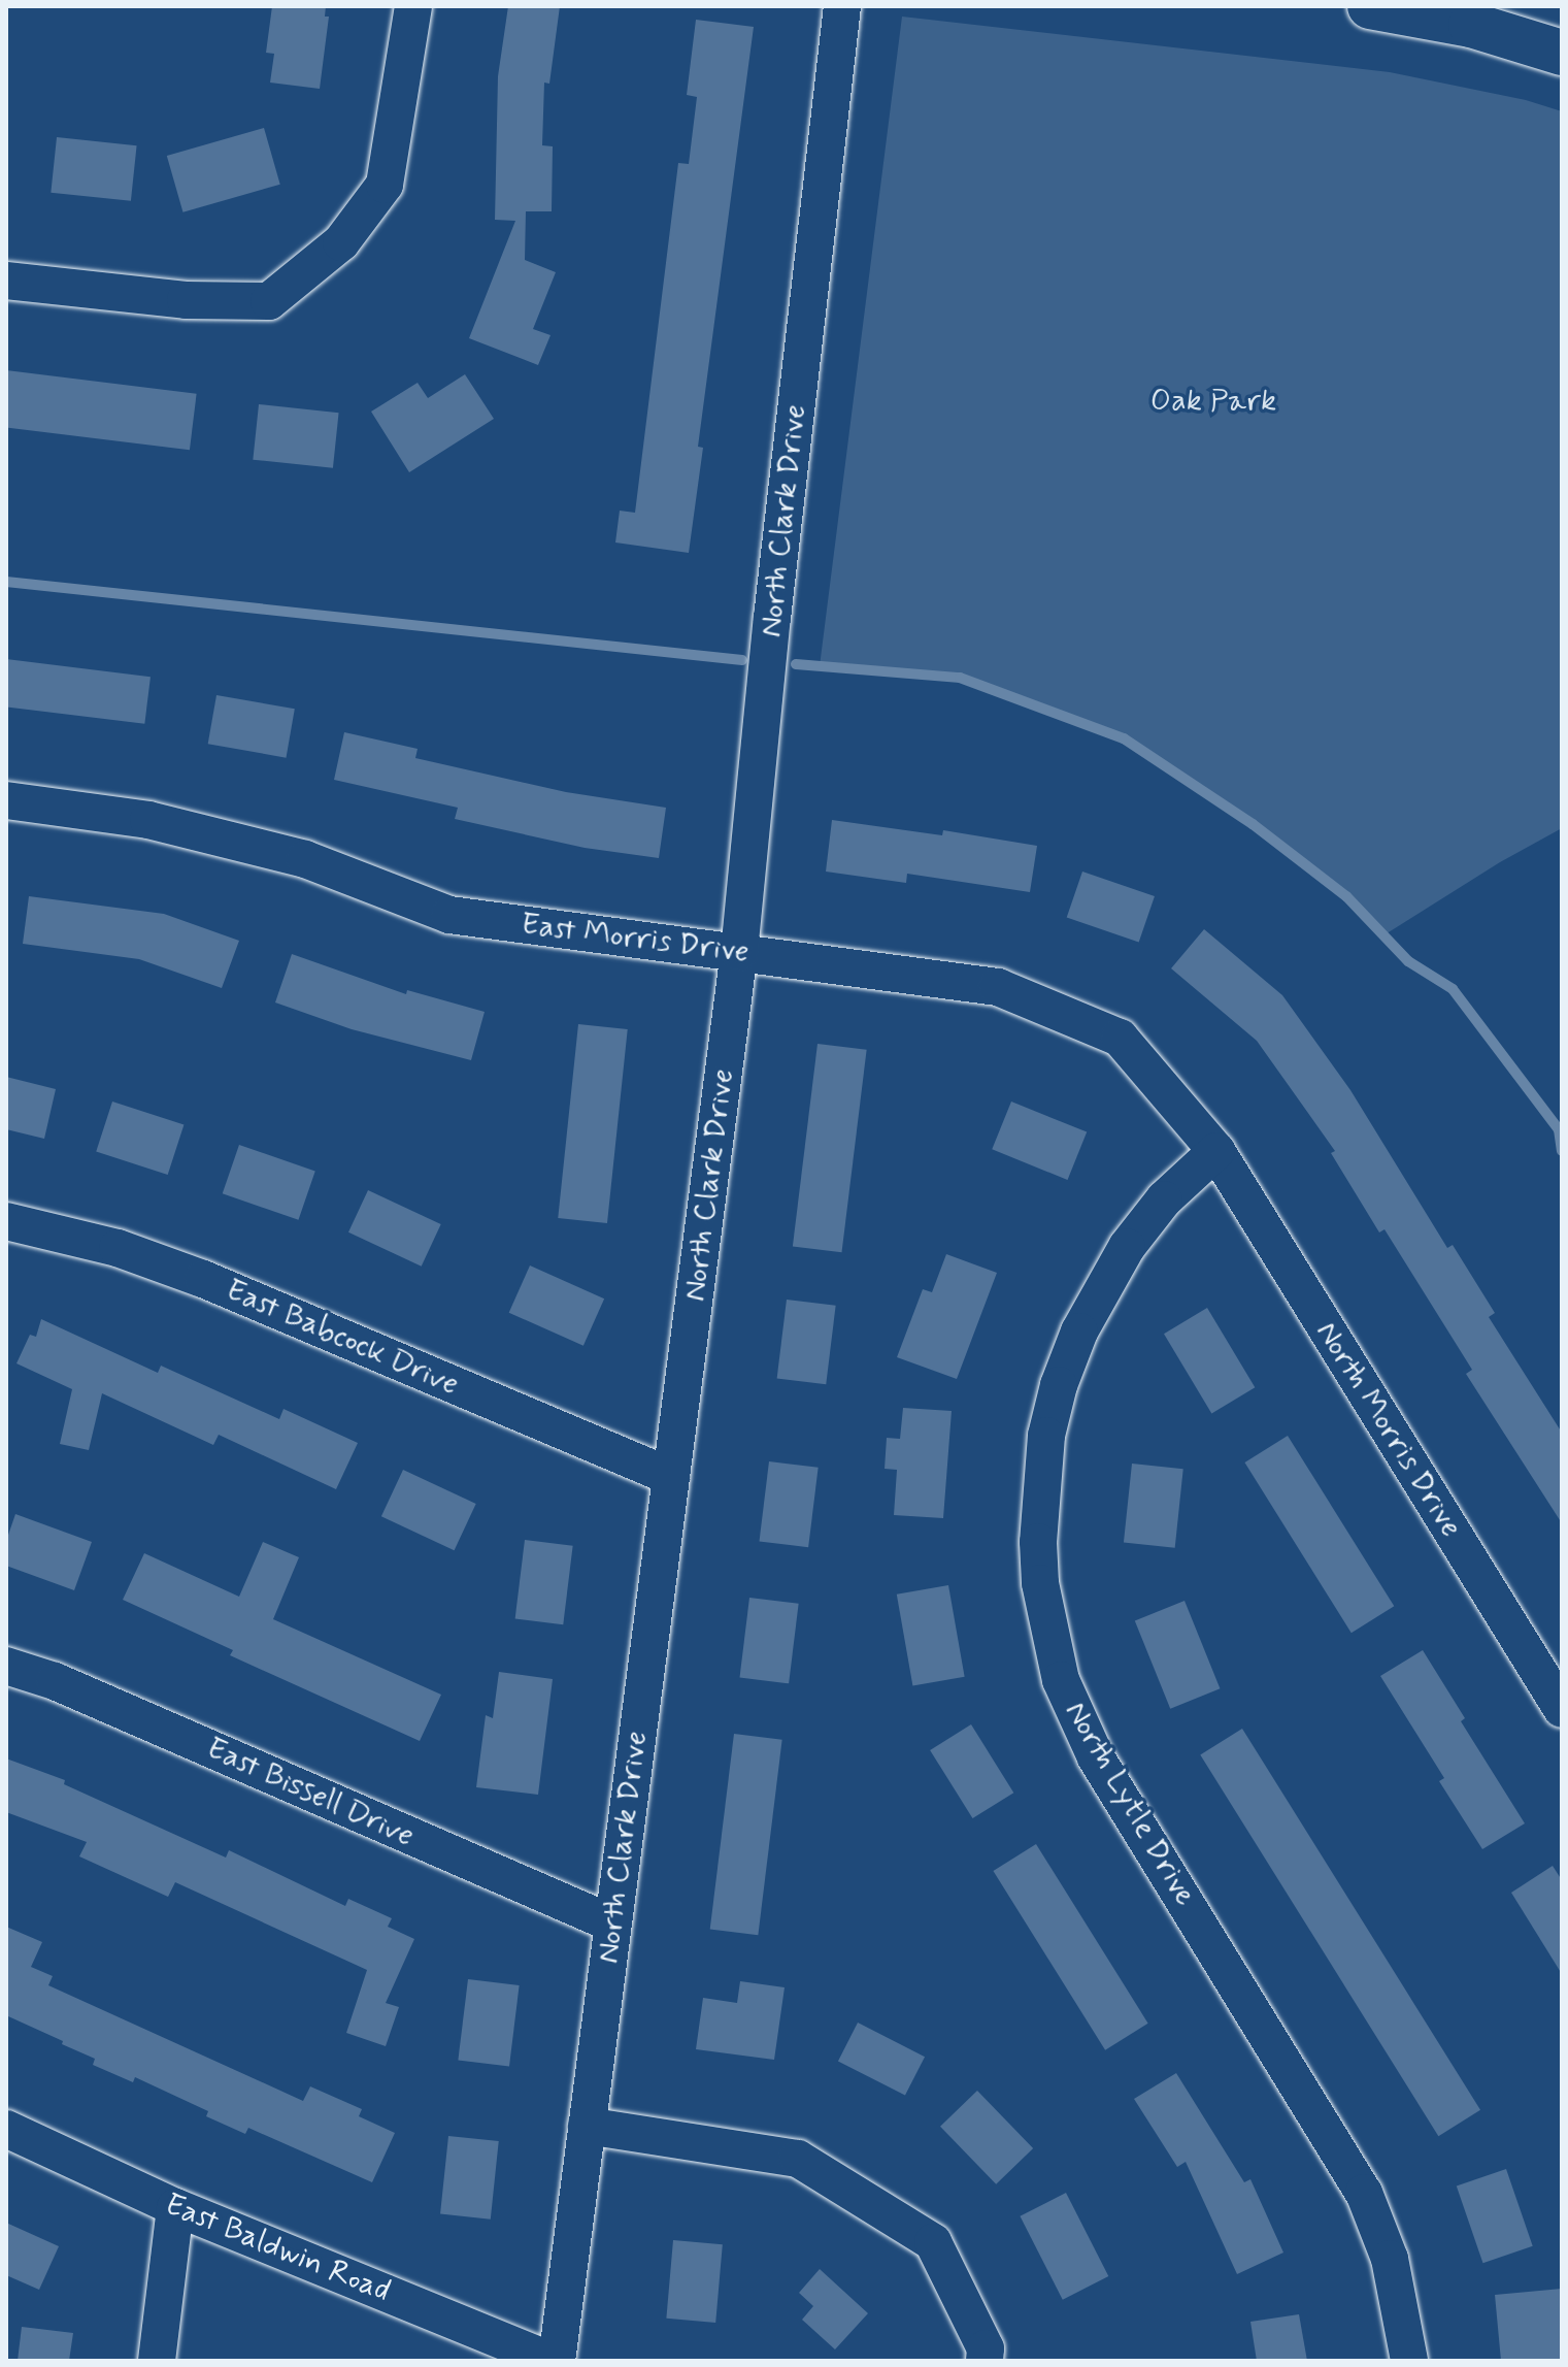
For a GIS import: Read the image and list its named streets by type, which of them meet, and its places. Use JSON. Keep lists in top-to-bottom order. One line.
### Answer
{"streets":{"street":["North Clark Drive","East Morris Drive","East Babcock Drive","North Morris Drive","East Bissell Drive","North Lytle Drive","East Baldwin Road"]},"crossings":[["North Clark Drive","East Morris Drive"],["North Clark Drive","East Babcock Drive"],["North Clark Drive","East Bissell Drive"],["North Clark Drive","East Baldwin Road"],["East Morris Drive","North Morris Drive"],["East Morris Drive","North Lytle Drive"],["North Morris Drive","North Lytle Drive"]],"parks":["Oak Park"]}
